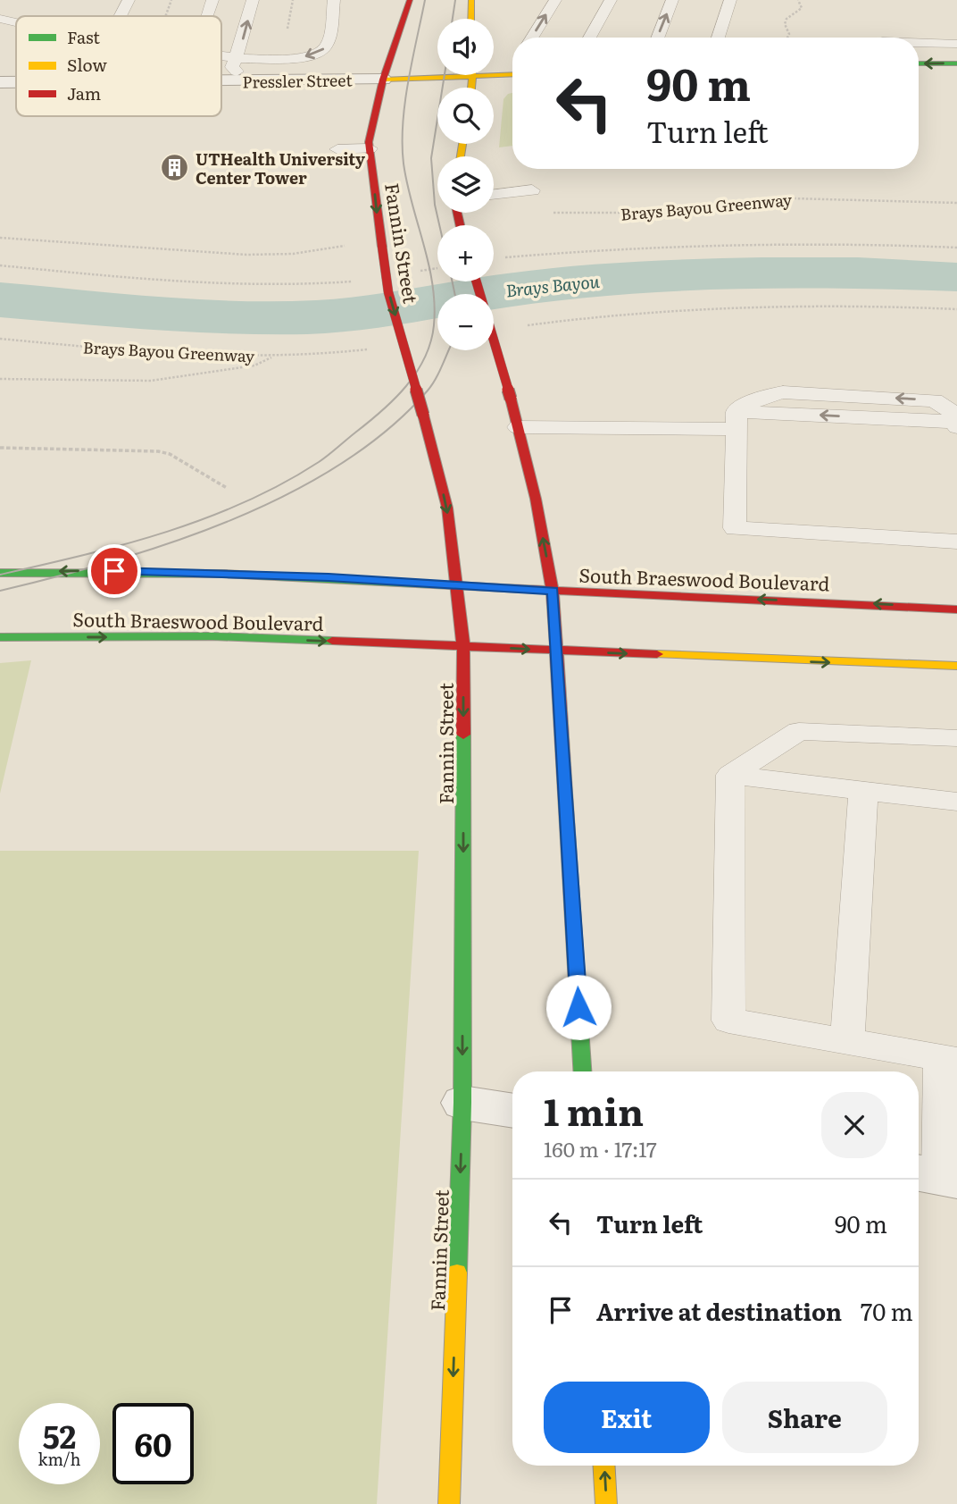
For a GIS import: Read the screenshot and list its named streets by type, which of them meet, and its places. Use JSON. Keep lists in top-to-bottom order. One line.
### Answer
{"streets":{"main road":["Pressler Street","Fannin Street","South Braeswood Boulevard"],"path":["Brays Bayou Greenway"]},"crossings":[["Pressler Street","Fannin Street"],["Fannin Street","South Braeswood Boulevard"]],"water":["Brays Bayou"],"places":{"building":["UTHealth University Center Tower"]},"legend":["Fast","Slow","Jam"],"page":{"map_buttons":["+","−"],"turn":["90 m","Turn left"],"heading":["1 min","160 m · 17:17"],"list":[{"name":"Turn left","value":"90 m"},{"name":"Arrive at destination","value":"70 m"}],"buttons":["Exit","Share"],"speed":"52 km/h","limit":"60"}}
